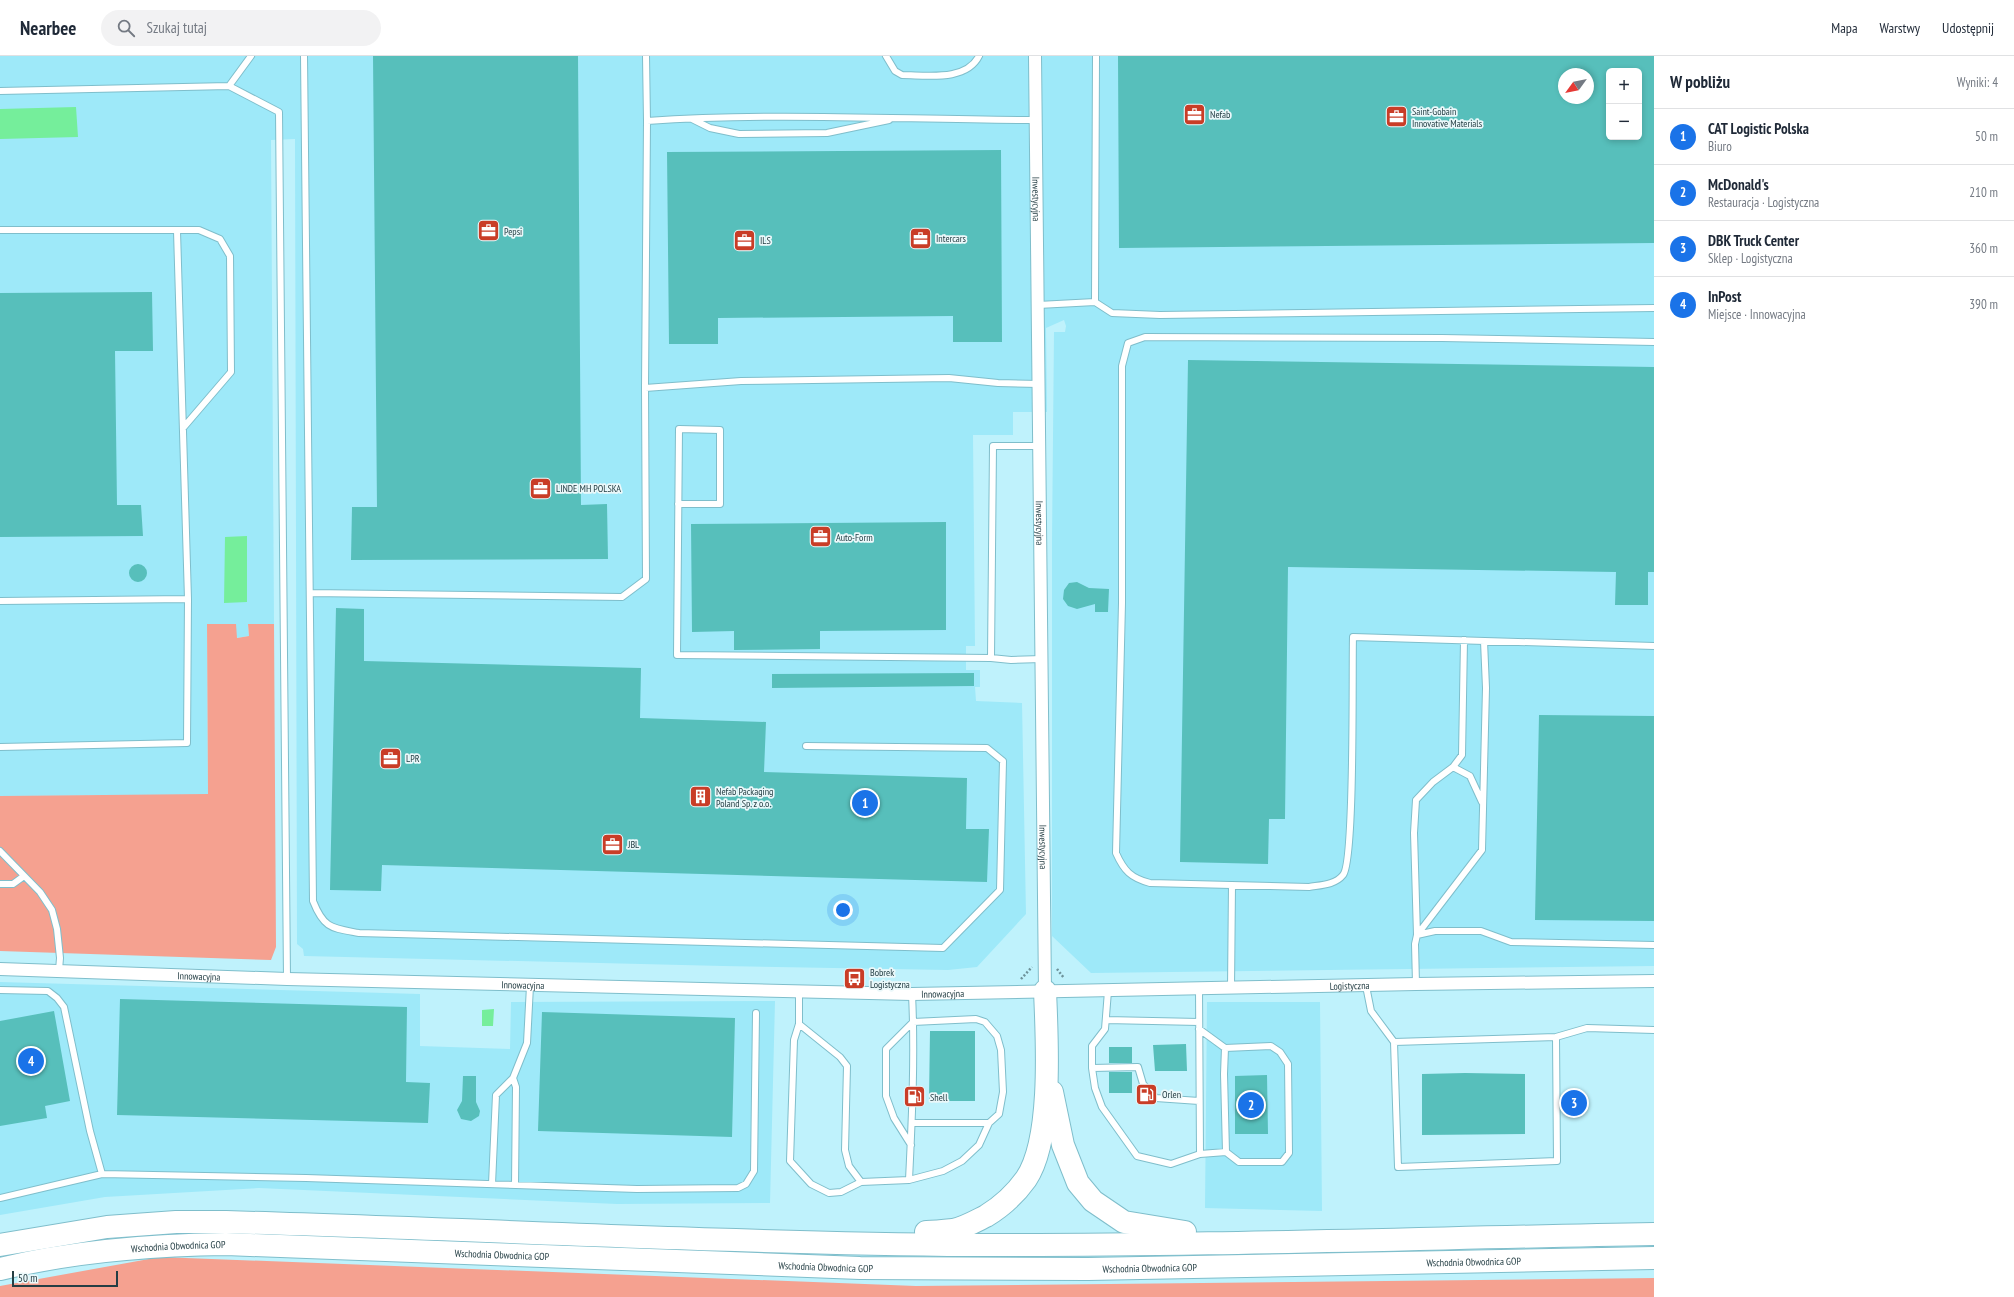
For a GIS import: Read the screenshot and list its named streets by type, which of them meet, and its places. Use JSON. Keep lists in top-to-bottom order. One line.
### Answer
{"streets":{"highway":["Wschodnia Obwodnica GOP"],"street":["Inwestycyjna","Innowacyjna","Logistyczna"]},"crossings":[["Inwestycyjna","Innowacyjna"],["Inwestycyjna","Logistyczna"],["Innowacyjna","Logistyczna"]],"places":{"office":["Nefab","Saint-Gobain Innovative Materials","Pepsi","Intercars","ILS","LINDE MH POLSKA","Auto-Form","LPR","JBL"],"building":["Nefab Packaging Poland Sp. z o.o."],"bus stop":["Bobrek Logistyczna"],"fuel station":["Orlen","Shell"]},"scale_bar":"50 m","north":"bottom left","page":{"header":"Nearbee","search":"Szukaj tutaj","nav":["Mapa","Warstwy","Udostępnij"],"heading":["W pobliżu","Wyniki: 4"],"map_buttons":["+","−"],"list":[{"mark":"1","name":"CAT Logistic Polska","note":"Biuro","value":"50 m"},{"mark":"2","name":"McDonald's","note":"Restauracja · Logistyczna","value":"210 m"},{"mark":"3","name":"DBK Truck Center","note":"Sklep · Logistyczna","value":"360 m"},{"mark":"4","name":"InPost","note":"Miejsce · Innowacyjna","value":"390 m"}],"pins":["1","4","3","2"],"scale":"50 m"}}
